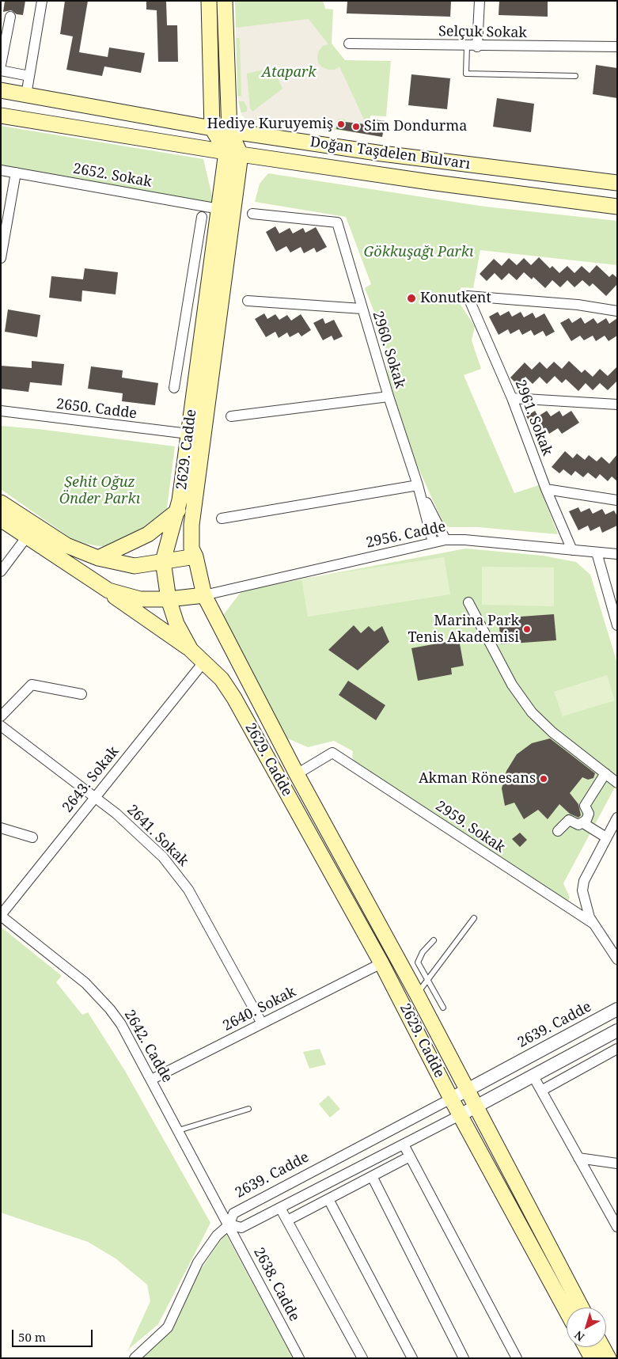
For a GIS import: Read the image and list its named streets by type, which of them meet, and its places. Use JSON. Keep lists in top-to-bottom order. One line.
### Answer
{"streets":{"main road":["Doğan Taşdelen Bulvarı","2629. Cadde"],"street":["Selçuk Sokak","2652. Sokak","2960. Sokak","2650. Cadde","2961. Sokak","2956. Cadde","2643. Sokak","2959. Sokak","2641. Sokak","2640. Sokak","2639. Cadde","2642. Cadde","2638. Cadde"]},"crossings":[["Doğan Taşdelen Bulvarı","2629. Cadde"],["2652. Sokak","2629. Cadde"],["2960. Sokak","2956. Cadde"],["2650. Cadde","2629. Cadde"],["2961. Sokak","2956. Cadde"],["2629. Cadde","2956. Cadde"],["2629. Cadde","2643. Sokak"],["2629. Cadde","2959. Sokak"],["2629. Cadde","2640. Sokak"],["2629. Cadde","2639. Cadde"],["2643. Sokak","2641. Sokak"],["2643. Sokak","2642. Cadde"],["2641. Sokak","2640. Sokak"],["2640. Sokak","2642. Cadde"],["2639. Cadde","2642. Cadde"],["2639. Cadde","2638. Cadde"],["2642. Cadde","2638. Cadde"]],"parks":["Atapark","Gökkuşağı Parkı","Şehit Oğuz Önder Parkı"],"places":["Hediye Kuruyemiş","Sim Dondurma","Konutkent","Marina Park Tenis Akademisi","Akman Rönesans"],"scale_bar":"50 m","north":"bottom left"}
